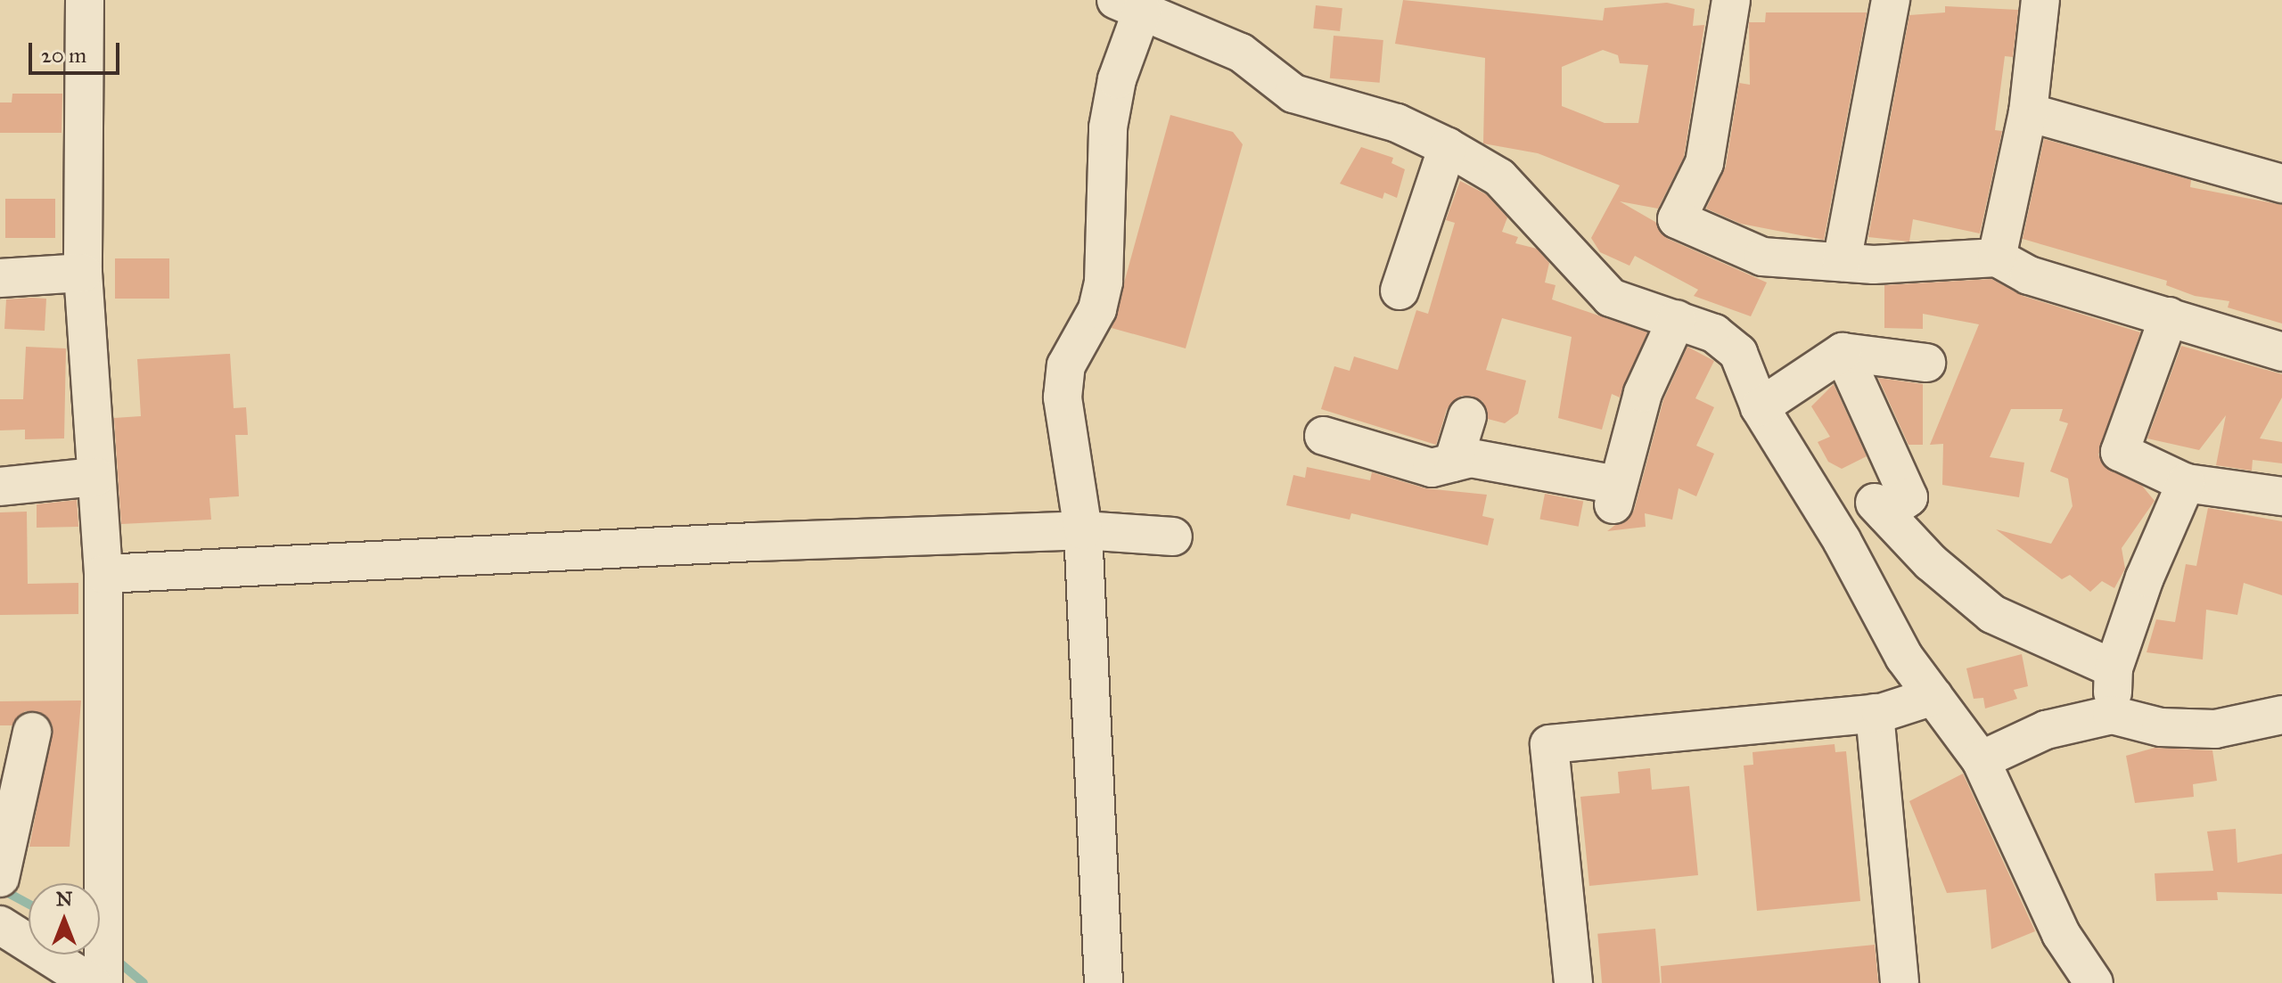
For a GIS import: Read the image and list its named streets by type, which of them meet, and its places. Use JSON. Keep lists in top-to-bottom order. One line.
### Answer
{"scale_bar":"20 m","north":"top"}
